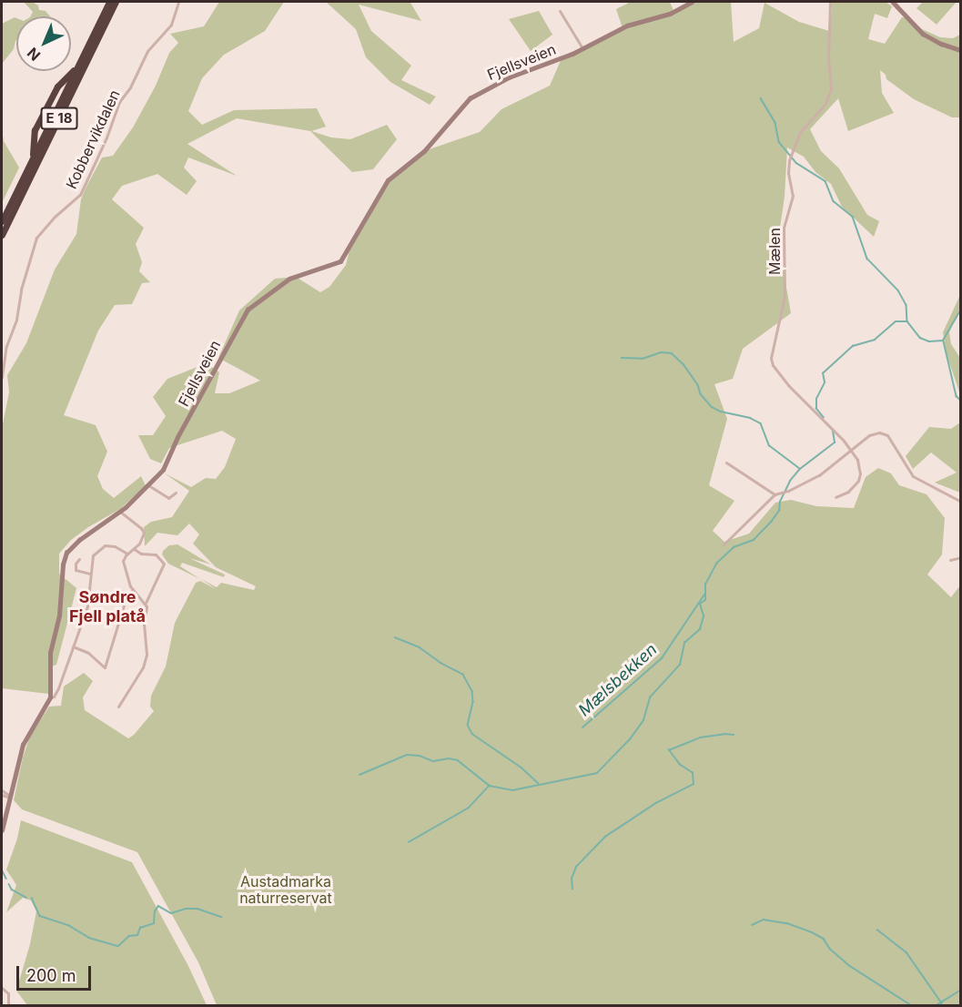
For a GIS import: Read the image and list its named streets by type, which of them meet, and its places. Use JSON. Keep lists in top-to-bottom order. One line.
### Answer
{"streets":{"highway":["E 18"],"main road":["Fjellsveien"],"street":["Kobbervikdalen","Mælen"]},"districts":["Søndre Fjell platå"],"water":["Mælsbekken"],"parks":["Austadmarka naturreservat"],"scale_bar":"200 m","north":"bottom left"}
